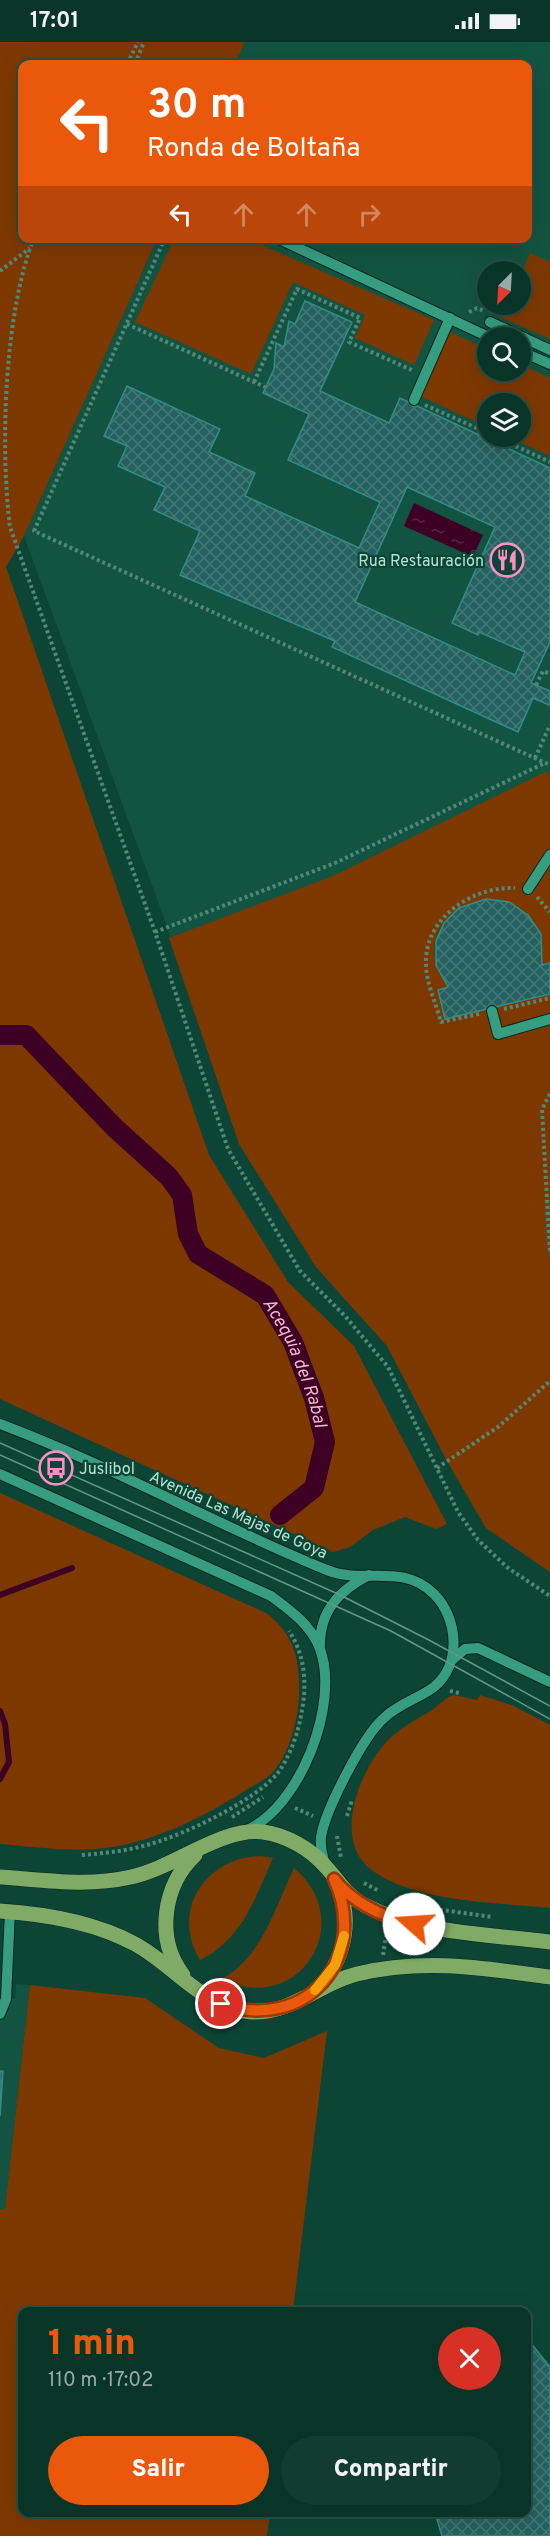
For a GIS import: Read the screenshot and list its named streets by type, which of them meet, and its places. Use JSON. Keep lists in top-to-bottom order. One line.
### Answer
{"streets":{"street":["Avenida Las Majas de Goya"]},"water":["Acequia del Rabal"],"places":{"restaurant":["Rua Restauración"],"bus stop":["Juslibol"]},"north":"bottom left","page":{"status":"17:01","turn":["30 m","Ronda de Boltaña"],"heading":["1 min","110 m · 17:02"],"buttons":["Salir","Compartir"]}}
